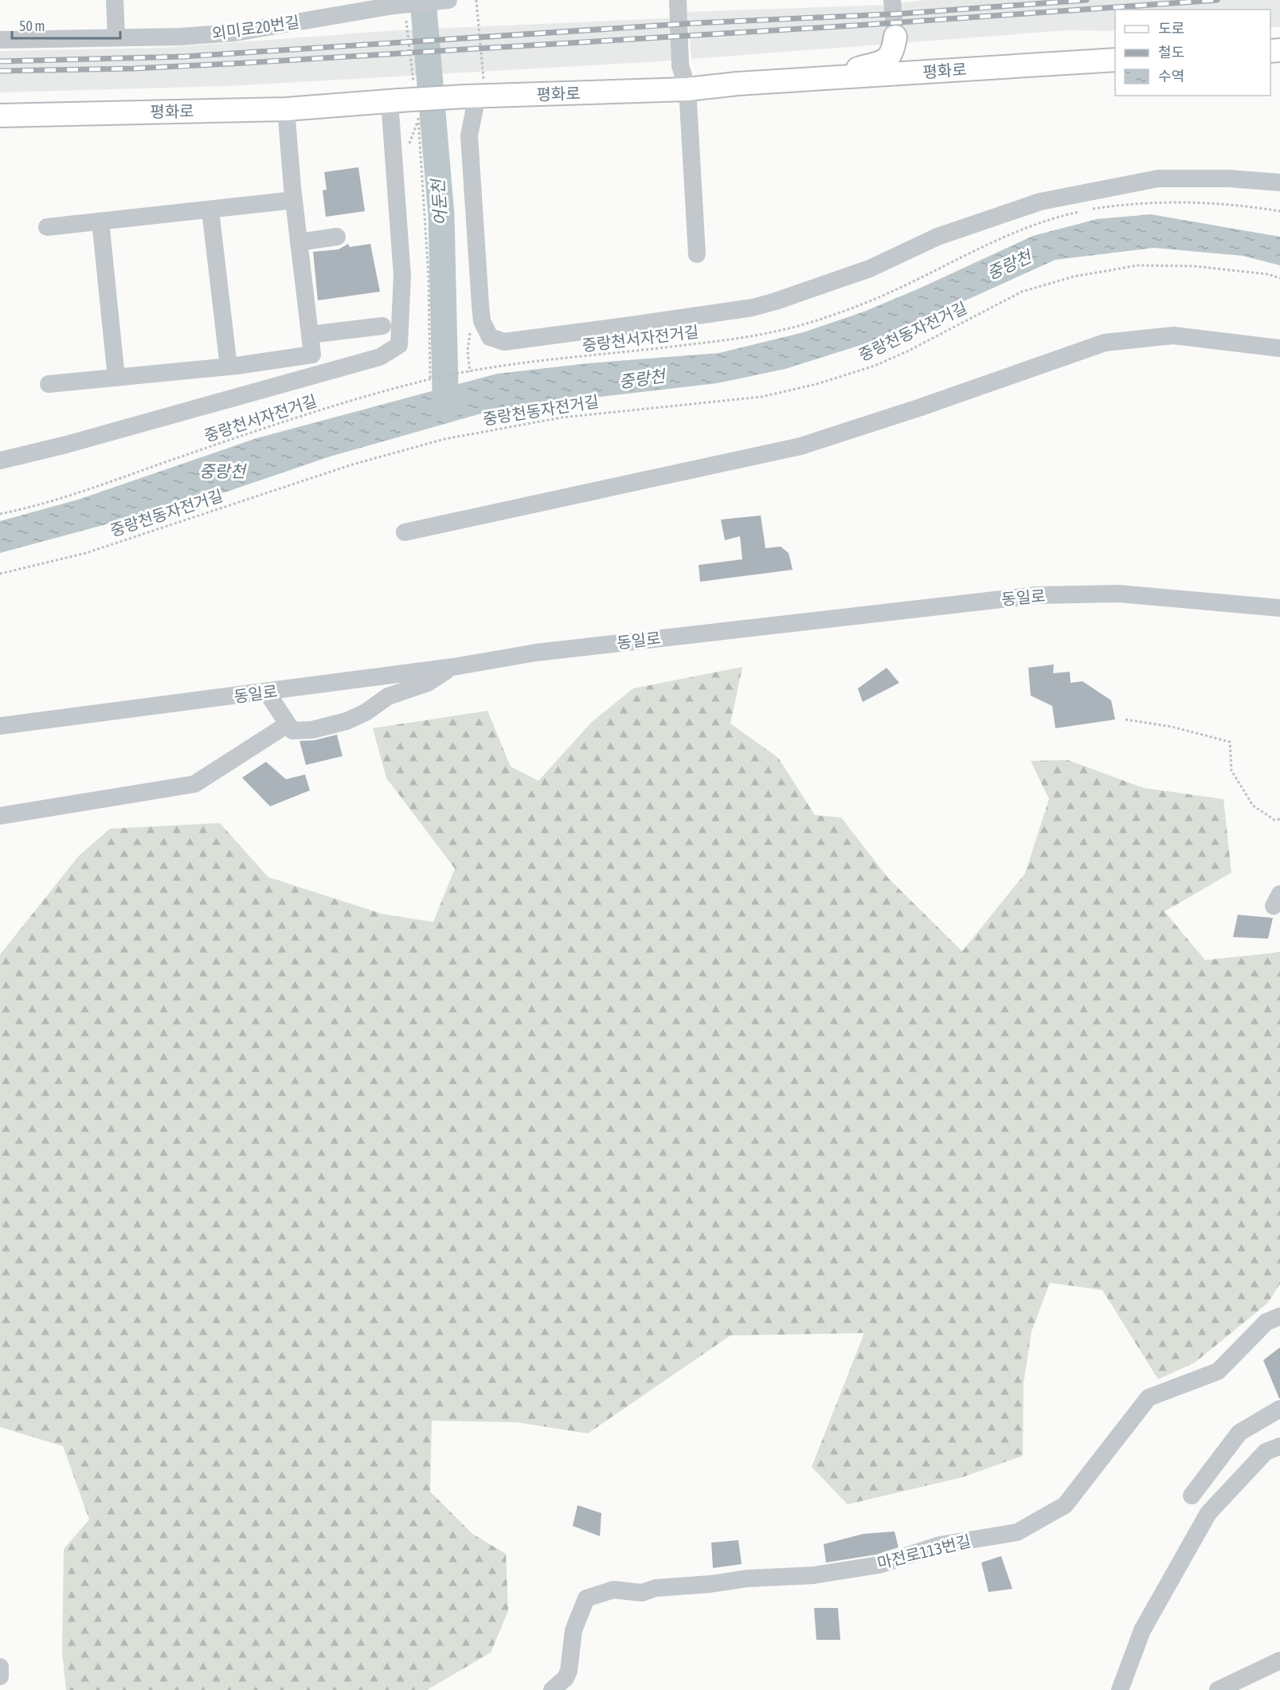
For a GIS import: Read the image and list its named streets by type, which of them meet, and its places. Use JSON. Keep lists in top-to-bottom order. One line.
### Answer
{"streets":{"main road":["평화로"],"street":["외미로20번길","동일로","마전로113번길"],"path":["중랑천동자전거길","중랑천서자전거길"]},"water":["어둔천","중랑천"],"legend":["도로","철도","수역"],"scale_bar":"50 m"}
